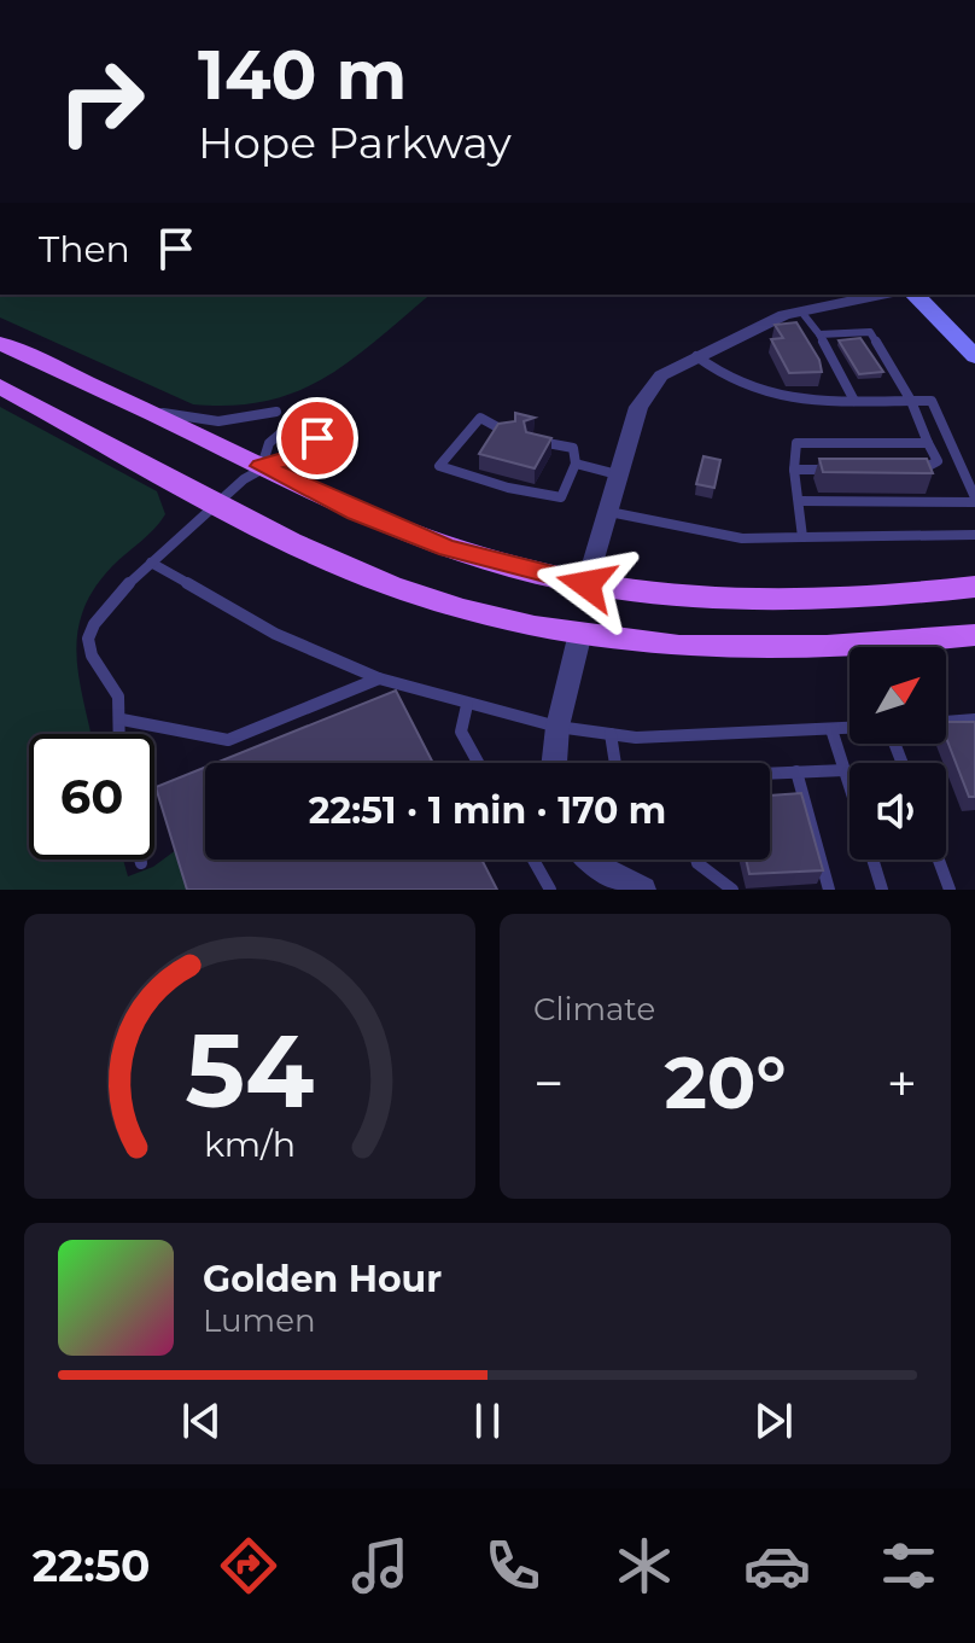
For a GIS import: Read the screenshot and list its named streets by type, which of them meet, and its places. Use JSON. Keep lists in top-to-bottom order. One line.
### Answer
{"north":"top right","page":{"turn":["140 m","Hope Parkway"],"then":"Then","limit":"60","trip":"22:51 · 1 min · 170 m","tile":"Climate","heat":["−","20°","+"],"song":["Golden Hour","Lumen"],"tabs":"22:50","gauge":["54","km/h"]}}
